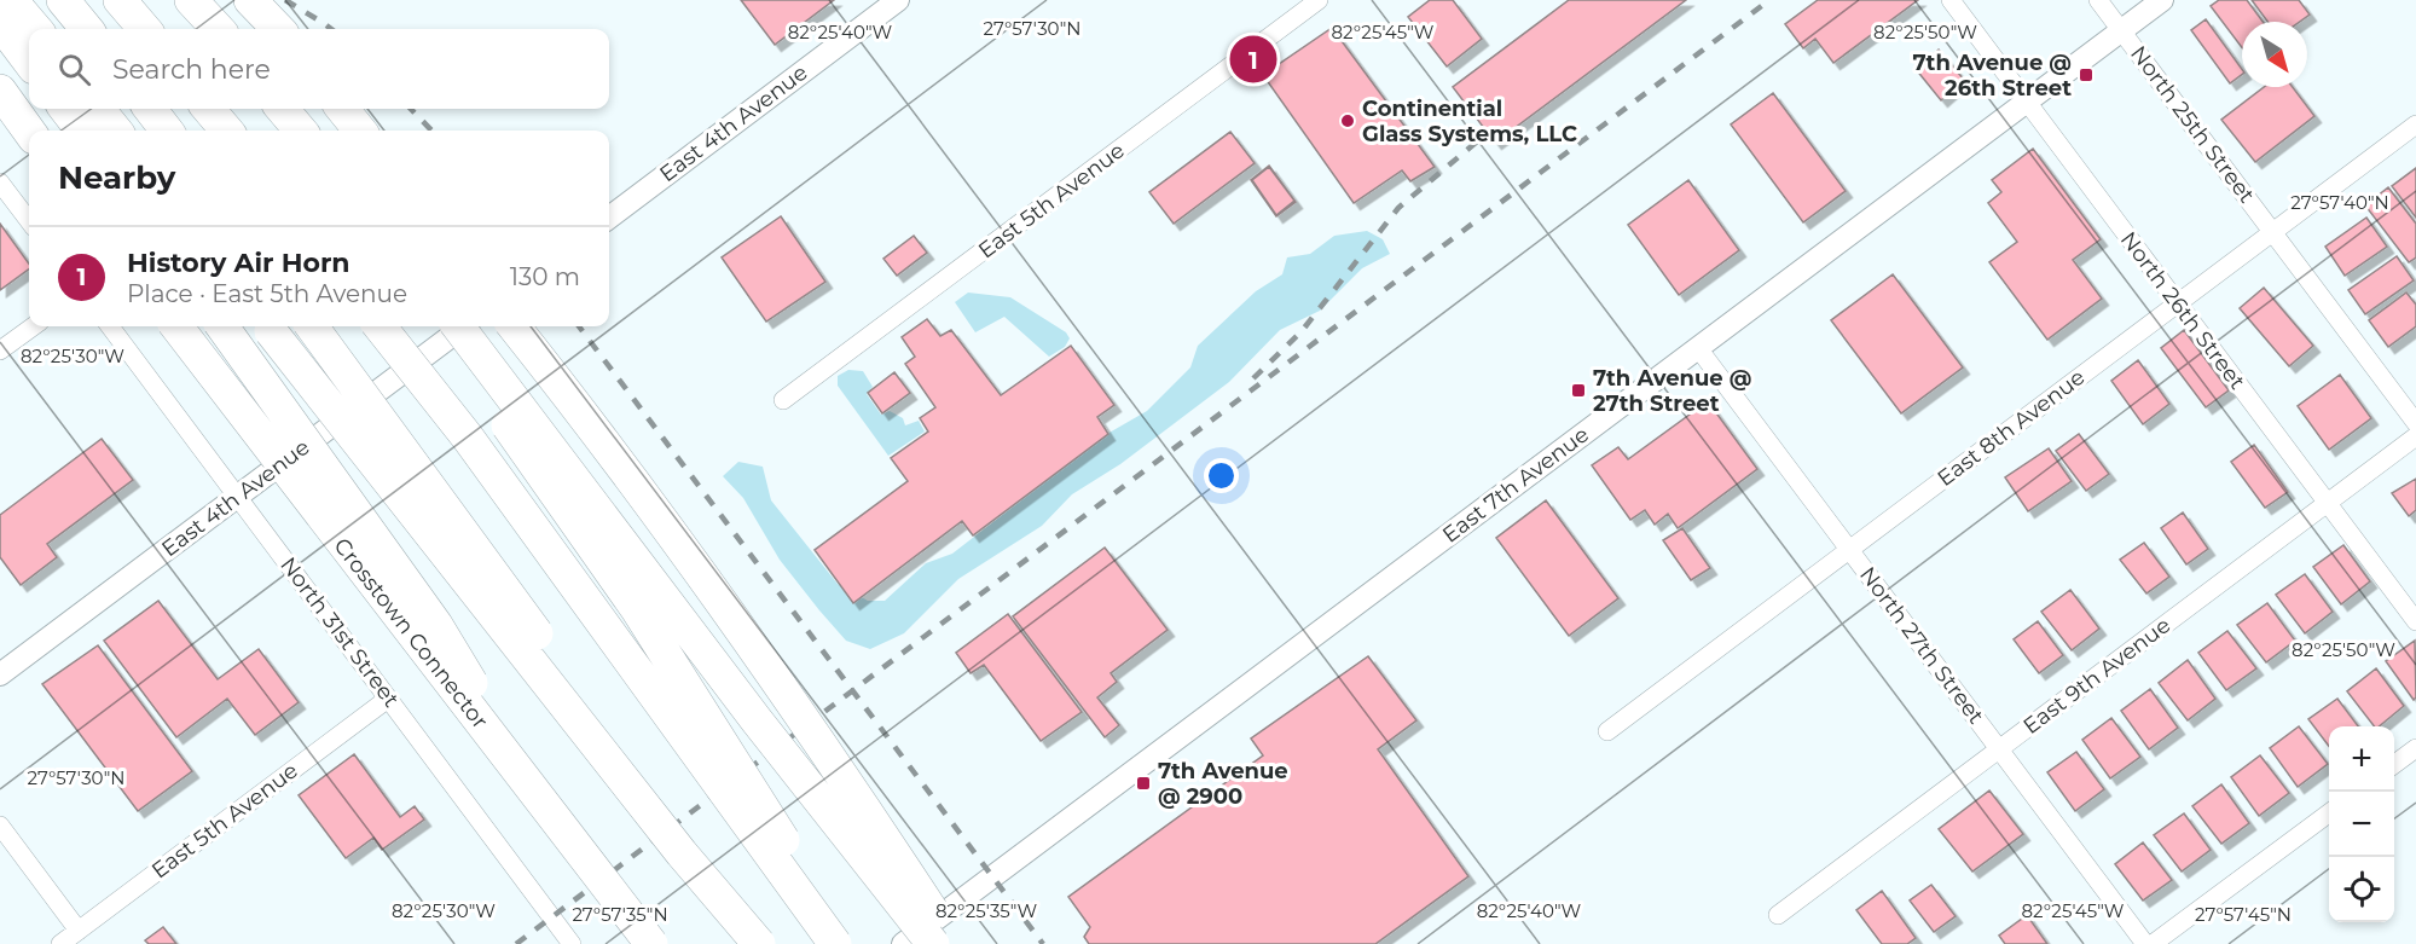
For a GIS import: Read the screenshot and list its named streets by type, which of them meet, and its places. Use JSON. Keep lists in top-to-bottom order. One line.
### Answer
{"streets":{"highway":["Crosstown Connector"],"street":["East 4th Avenue","North 25th Street","East 5th Avenue","North 26th Street","East 8th Avenue","East 7th Avenue","North 31st Street","North 27th Street","East 9th Avenue"]},"crossings":[["East 4th Avenue","North 31st Street"],["North 25th Street","East 8th Avenue"],["North 25th Street","East 7th Avenue"],["East 5th Avenue","North 31st Street"],["North 26th Street","East 8th Avenue"],["North 26th Street","East 7th Avenue"],["North 26th Street","East 9th Avenue"],["East 8th Avenue","North 27th Street"],["East 7th Avenue","North 27th Street"],["North 27th Street","East 9th Avenue"]],"places":{"transit":["7th Avenue @ 26th Street","7th Avenue @ 27th Street","7th Avenue @ 2900"],"other":["Continential Glass Systems, LLC"]},"north":"bottom right","page":{"search":"Search here","pins":"1","heading":"Nearby","list":[{"mark":"1","name":"History Air Horn","note":"Place · East 5th Avenue","value":"130 m"}],"map_buttons":["+","−"]},"coordinates":["27°57'30\"N","82°25'40\"W","82°25'45\"W","82°25'50\"W","27°57'40\"N","82°25'30\"W","82°25'35\"W","27°57'35\"N","27°57'45\"N"]}
